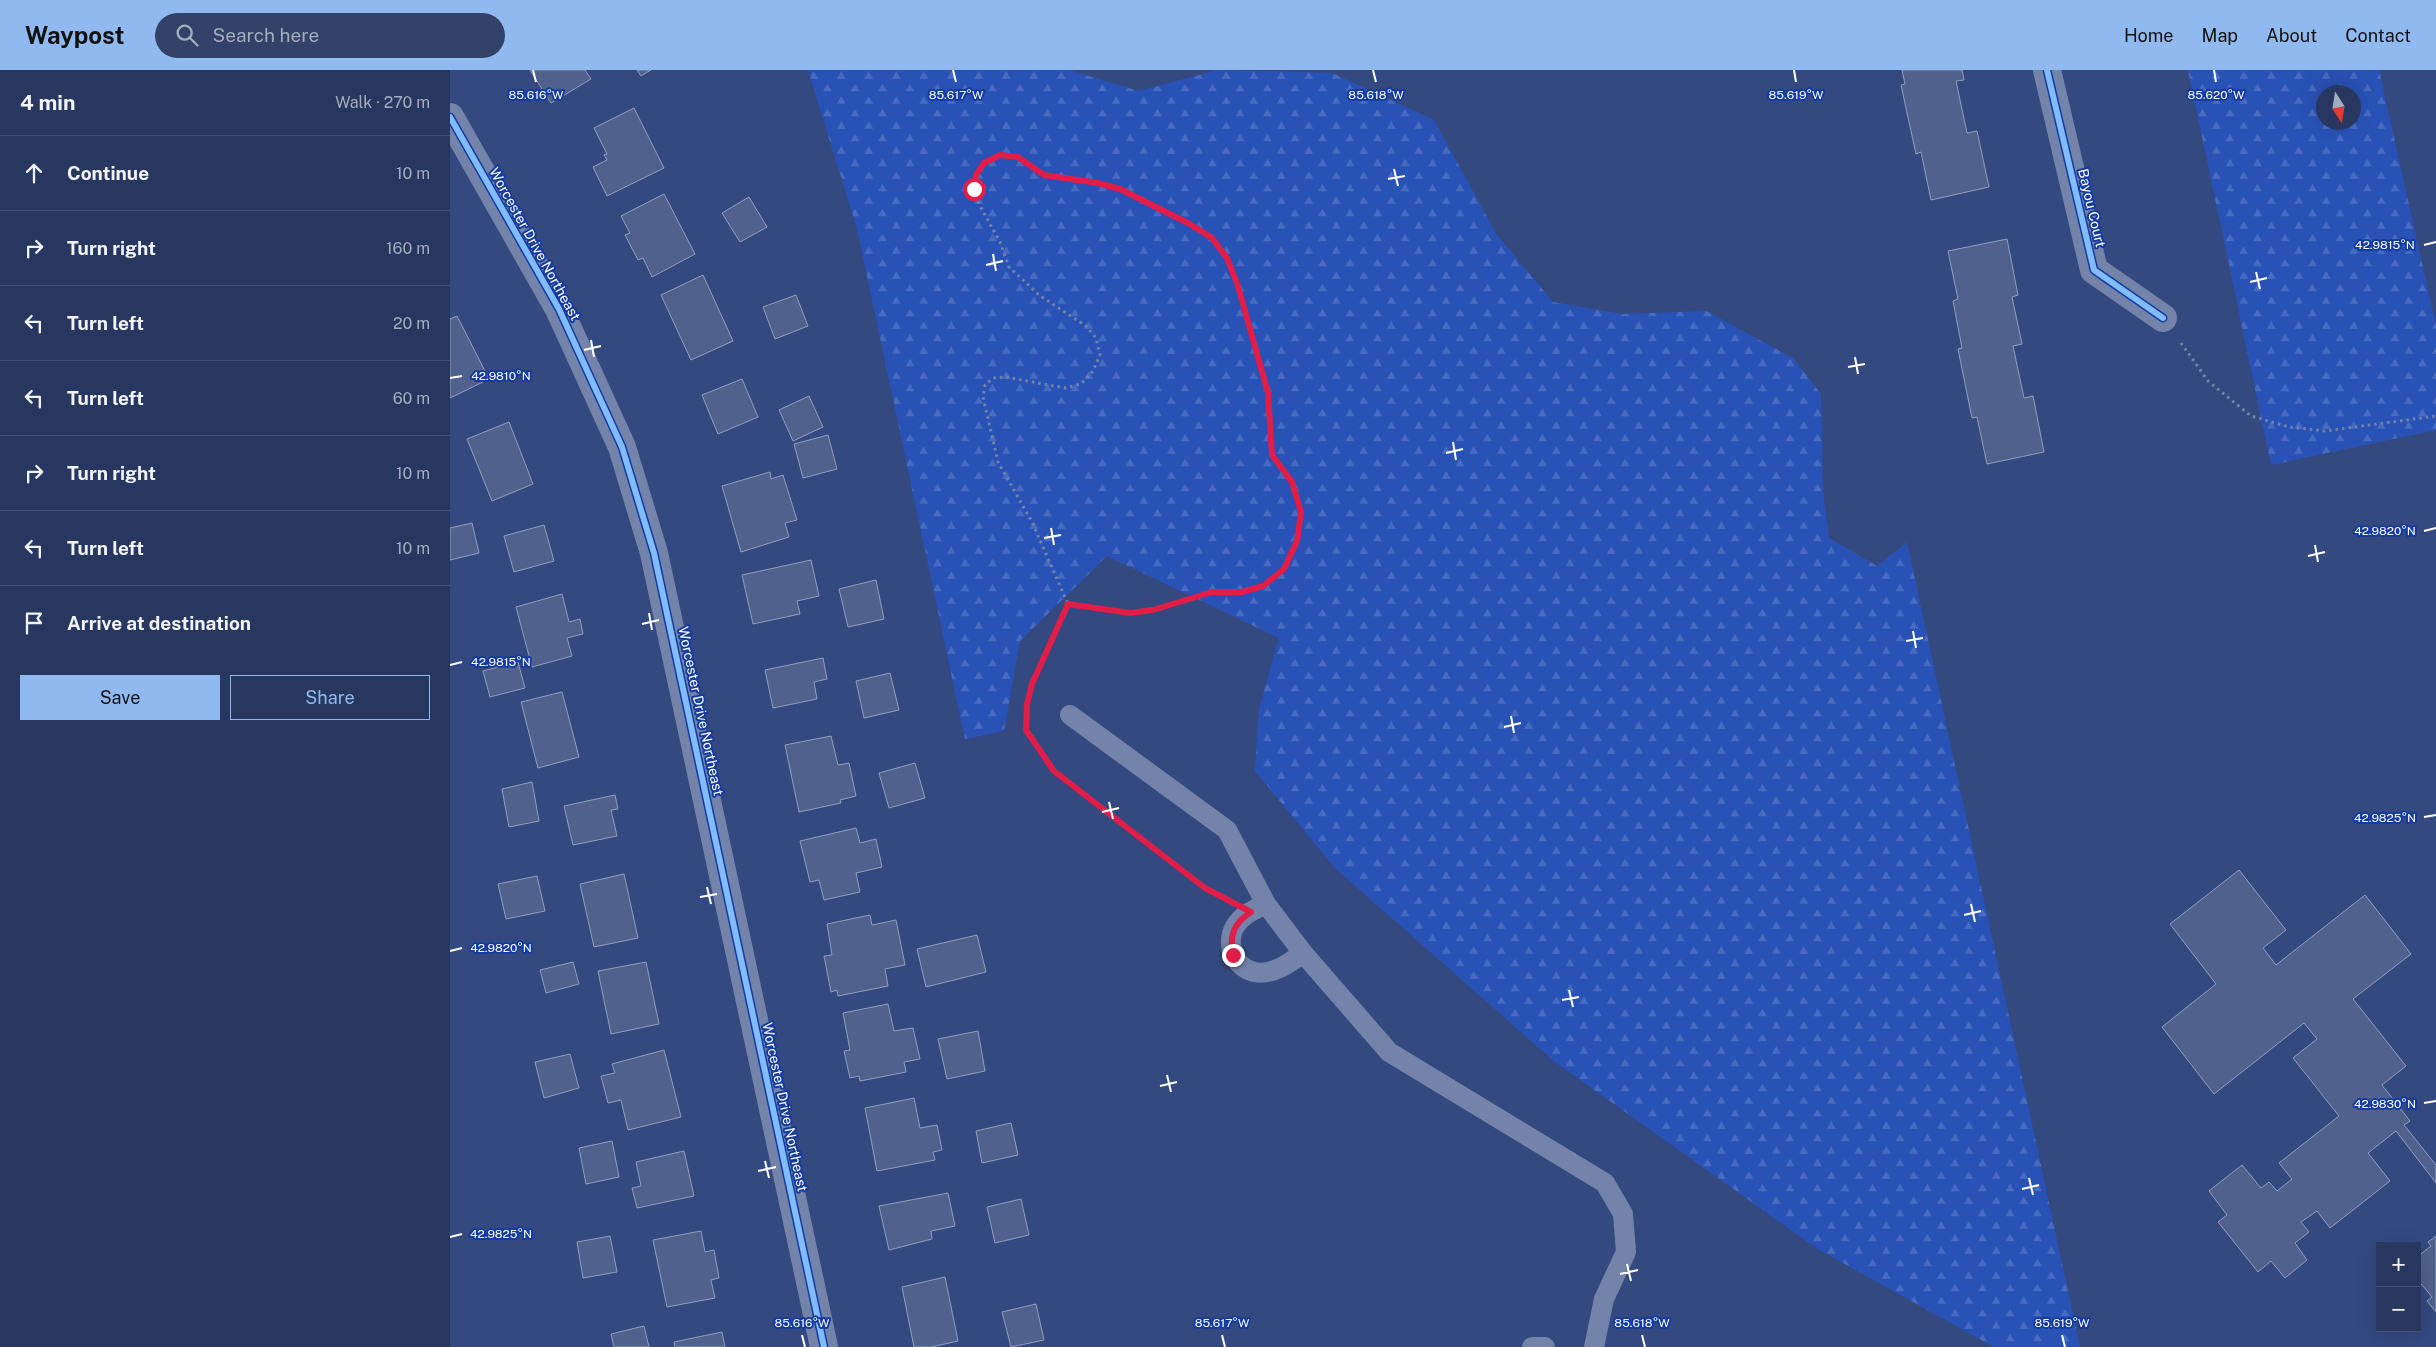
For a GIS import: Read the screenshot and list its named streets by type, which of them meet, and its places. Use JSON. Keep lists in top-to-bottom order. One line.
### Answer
{"streets":{"street":["Bayou Court","Worcester Drive Northeast"]},"north":"bottom","page":{"header":"Waypost","search":"Search here","nav":["Home","Map","About","Contact"],"heading":["4 min","Walk · 270 m"],"list":[["Continue","10 m"],["Turn right","160 m"],["Turn left","20 m"],["Turn left","60 m"],["Turn right","10 m"],["Turn left","10 m"],"Arrive at destination"],"buttons":["Save","Share"],"map_buttons":["+","−"]},"coordinates":["85.616°W","85.617°W","85.618°W","85.619°W","85.620°W","42.9815°N","42.9810°N","42.9820°N","42.9825°N","42.9830°N"]}
